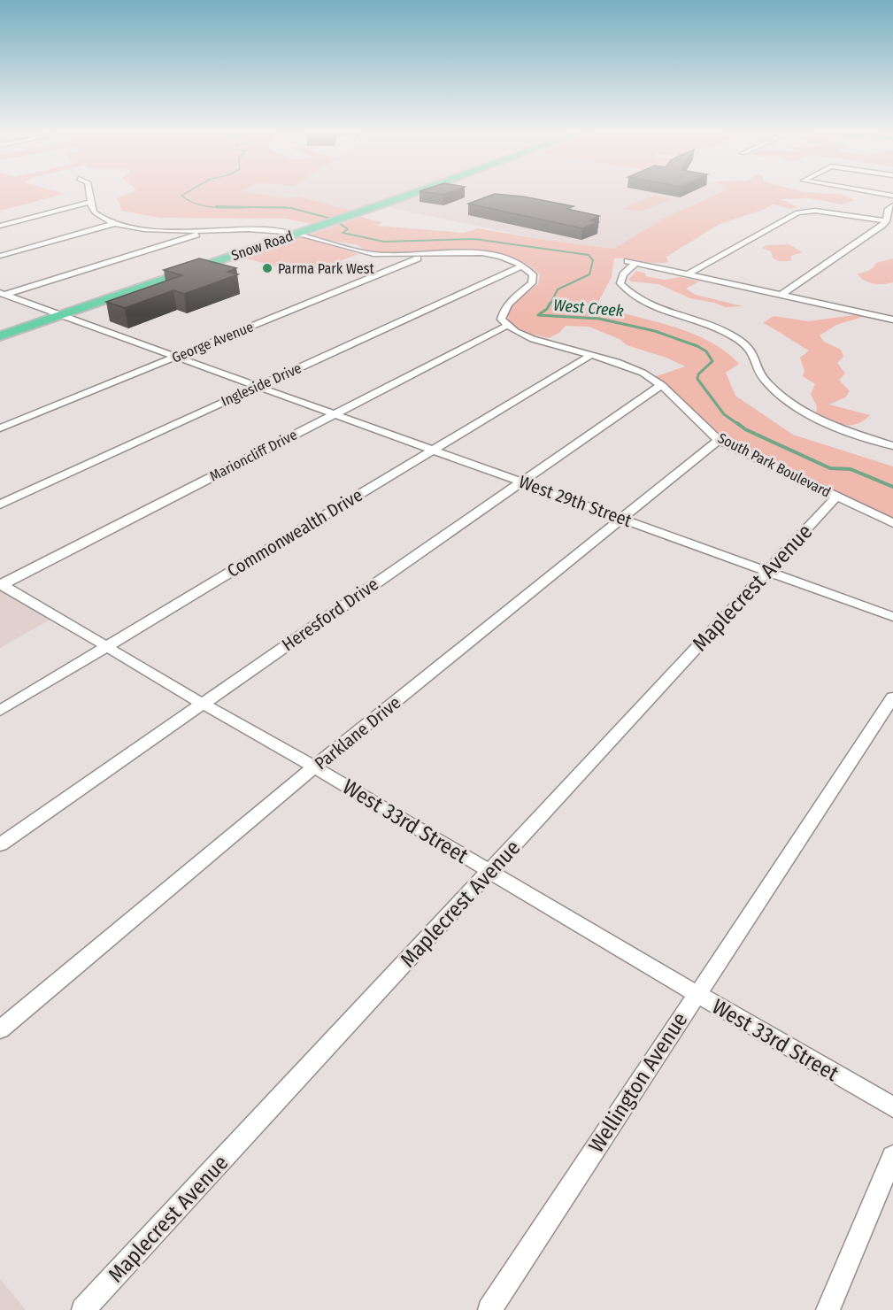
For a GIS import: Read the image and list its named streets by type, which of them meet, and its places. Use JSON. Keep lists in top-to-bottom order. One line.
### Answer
{"streets":{"main road":["Snow Road"],"street":["George Avenue","Ingleside Drive","Marioncliff Drive","South Park Boulevard","West 29th Street","Commonwealth Drive","Maplecrest Avenue","Heresford Drive","Parklane Drive","West 33rd Street","Wellington Avenue"]},"crossings":[["George Avenue","West 29th Street"],["Ingleside Drive","West 29th Street"],["Marioncliff Drive","South Park Boulevard"],["Marioncliff Drive","West 29th Street"],["Marioncliff Drive","West 33rd Street"],["South Park Boulevard","Commonwealth Drive"],["South Park Boulevard","Maplecrest Avenue"],["South Park Boulevard","Heresford Drive"],["South Park Boulevard","Parklane Drive"],["West 29th Street","Commonwealth Drive"],["West 29th Street","Maplecrest Avenue"],["West 29th Street","Heresford Drive"],["West 29th Street","Parklane Drive"],["Commonwealth Drive","West 33rd Street"],["Maplecrest Avenue","West 33rd Street"],["Heresford Drive","West 33rd Street"],["Parklane Drive","West 33rd Street"],["West 33rd Street","Wellington Avenue"]],"water":["West Creek"],"places":["Parma Park West"]}
